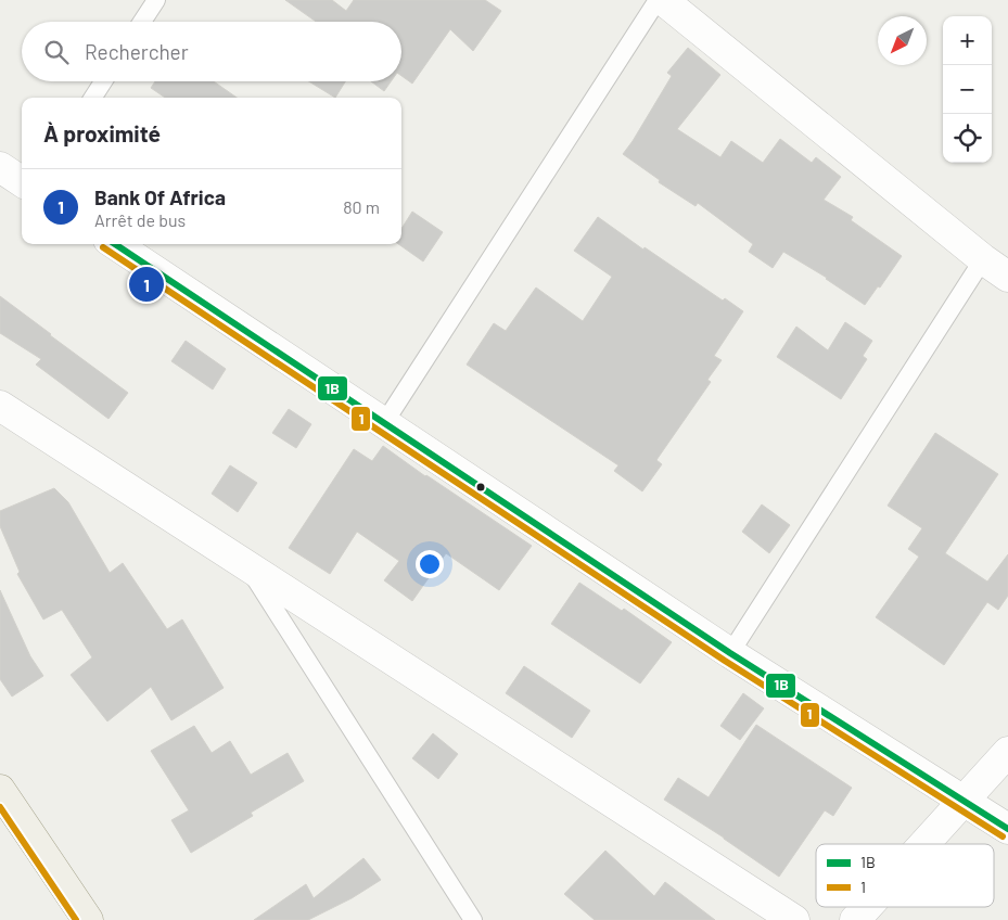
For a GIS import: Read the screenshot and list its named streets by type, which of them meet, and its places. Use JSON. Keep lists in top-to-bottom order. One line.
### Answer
{"lines":["transit line 1B","transit line 1"],"legend":["1B","1"],"north":"bottom left","page":{"map_buttons":["+","−"],"search":"Rechercher","heading":"À proximité","list":[{"mark":"1","name":"Bank Of Africa","note":"Arrêt de bus","value":"80 m"}],"pins":"1"}}
